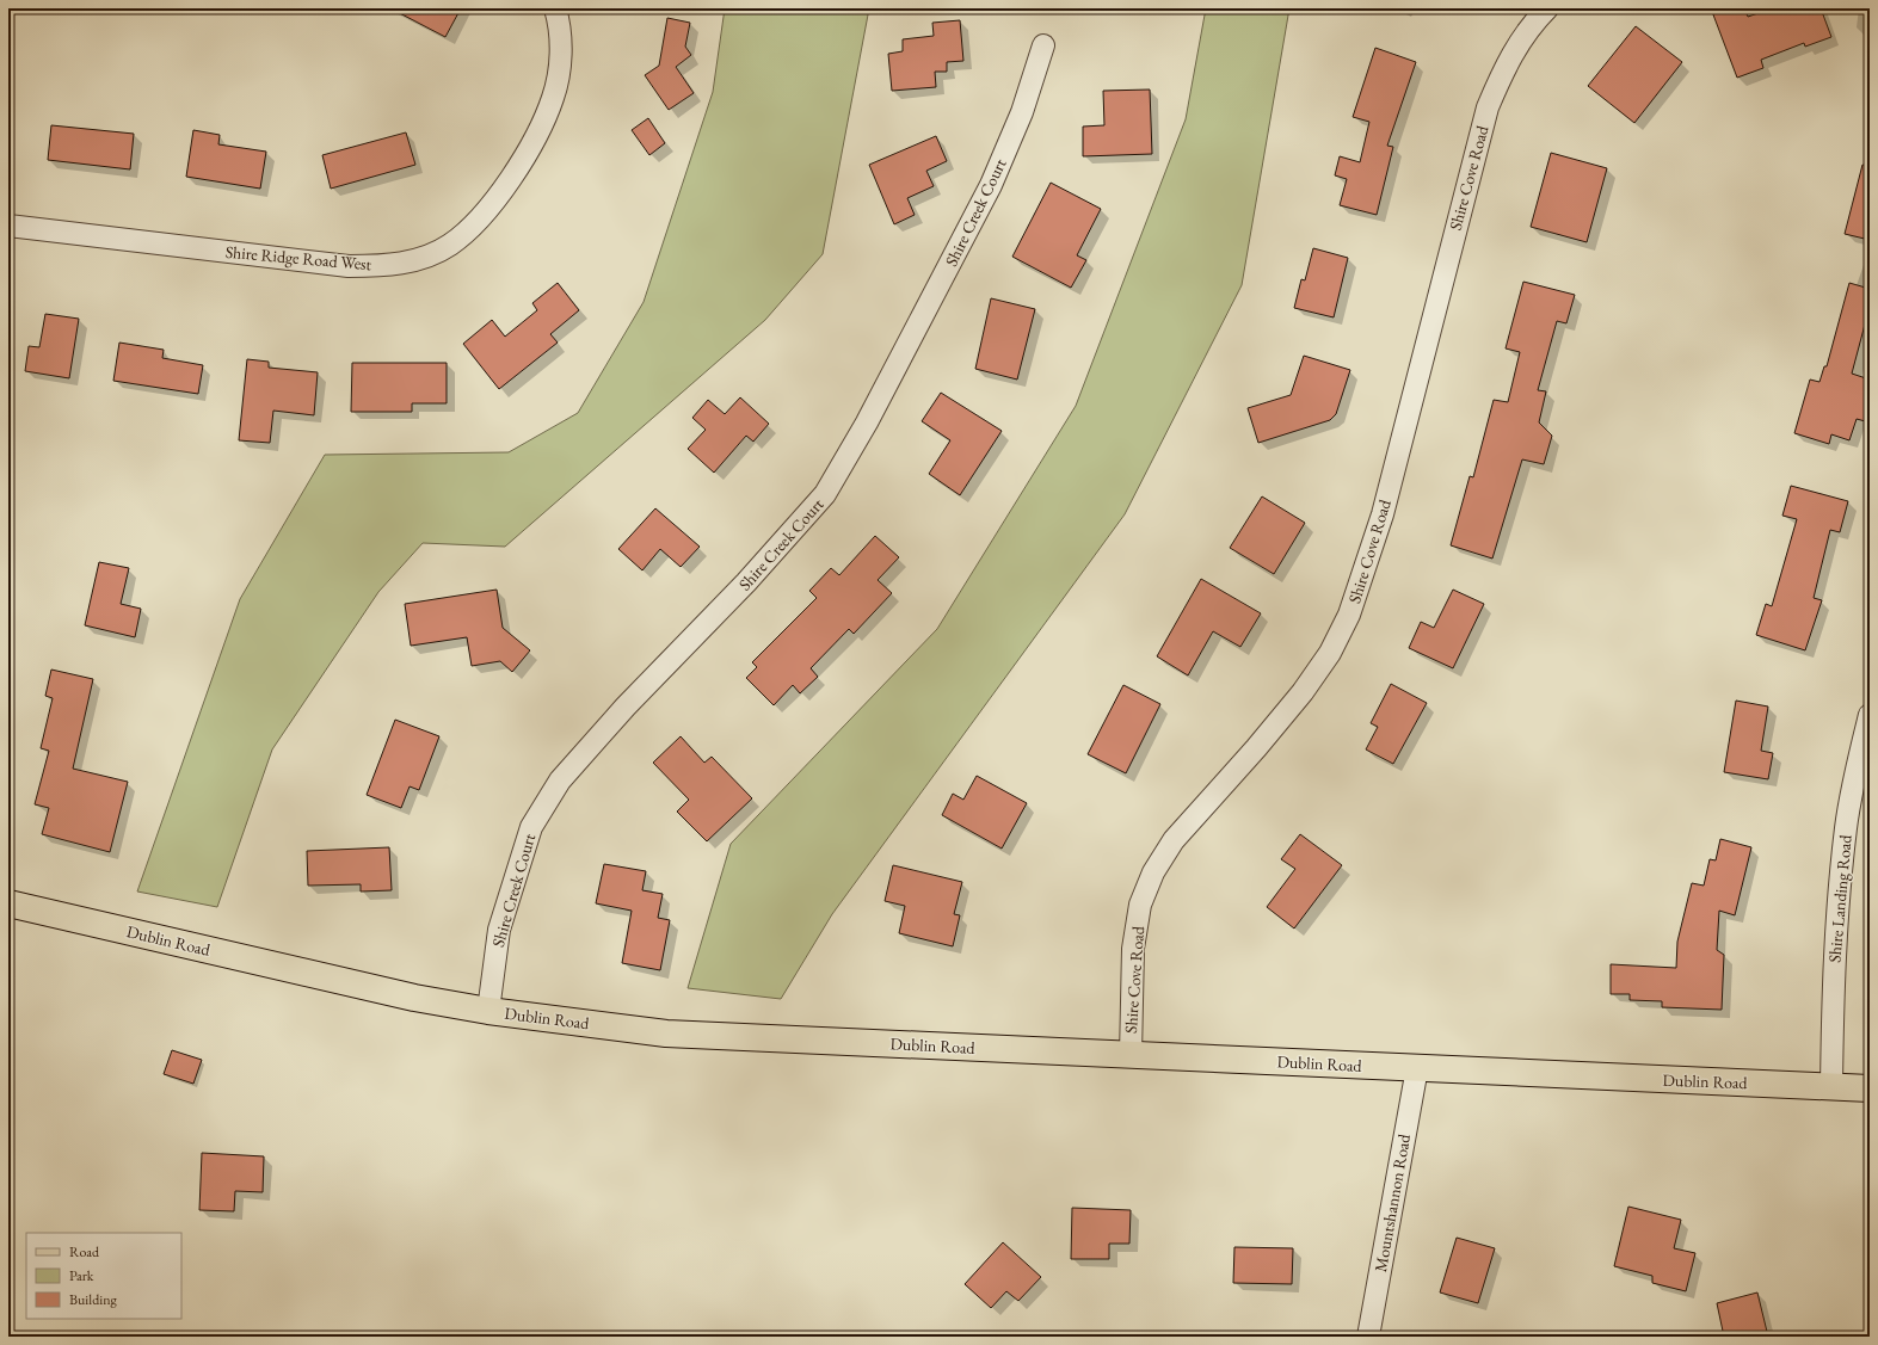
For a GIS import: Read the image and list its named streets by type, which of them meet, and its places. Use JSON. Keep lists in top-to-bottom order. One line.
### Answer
{"streets":{"main road":["Dublin Road"],"street":["Shire Cove Road","Shire Creek Court","Shire Ridge Road West","Shire Landing Road","Mountshannon Road"]},"crossings":[["Shire Cove Road","Dublin Road"],["Shire Creek Court","Dublin Road"],["Shire Landing Road","Dublin Road"],["Dublin Road","Mountshannon Road"]],"legend":["Road","Park","Building"]}
